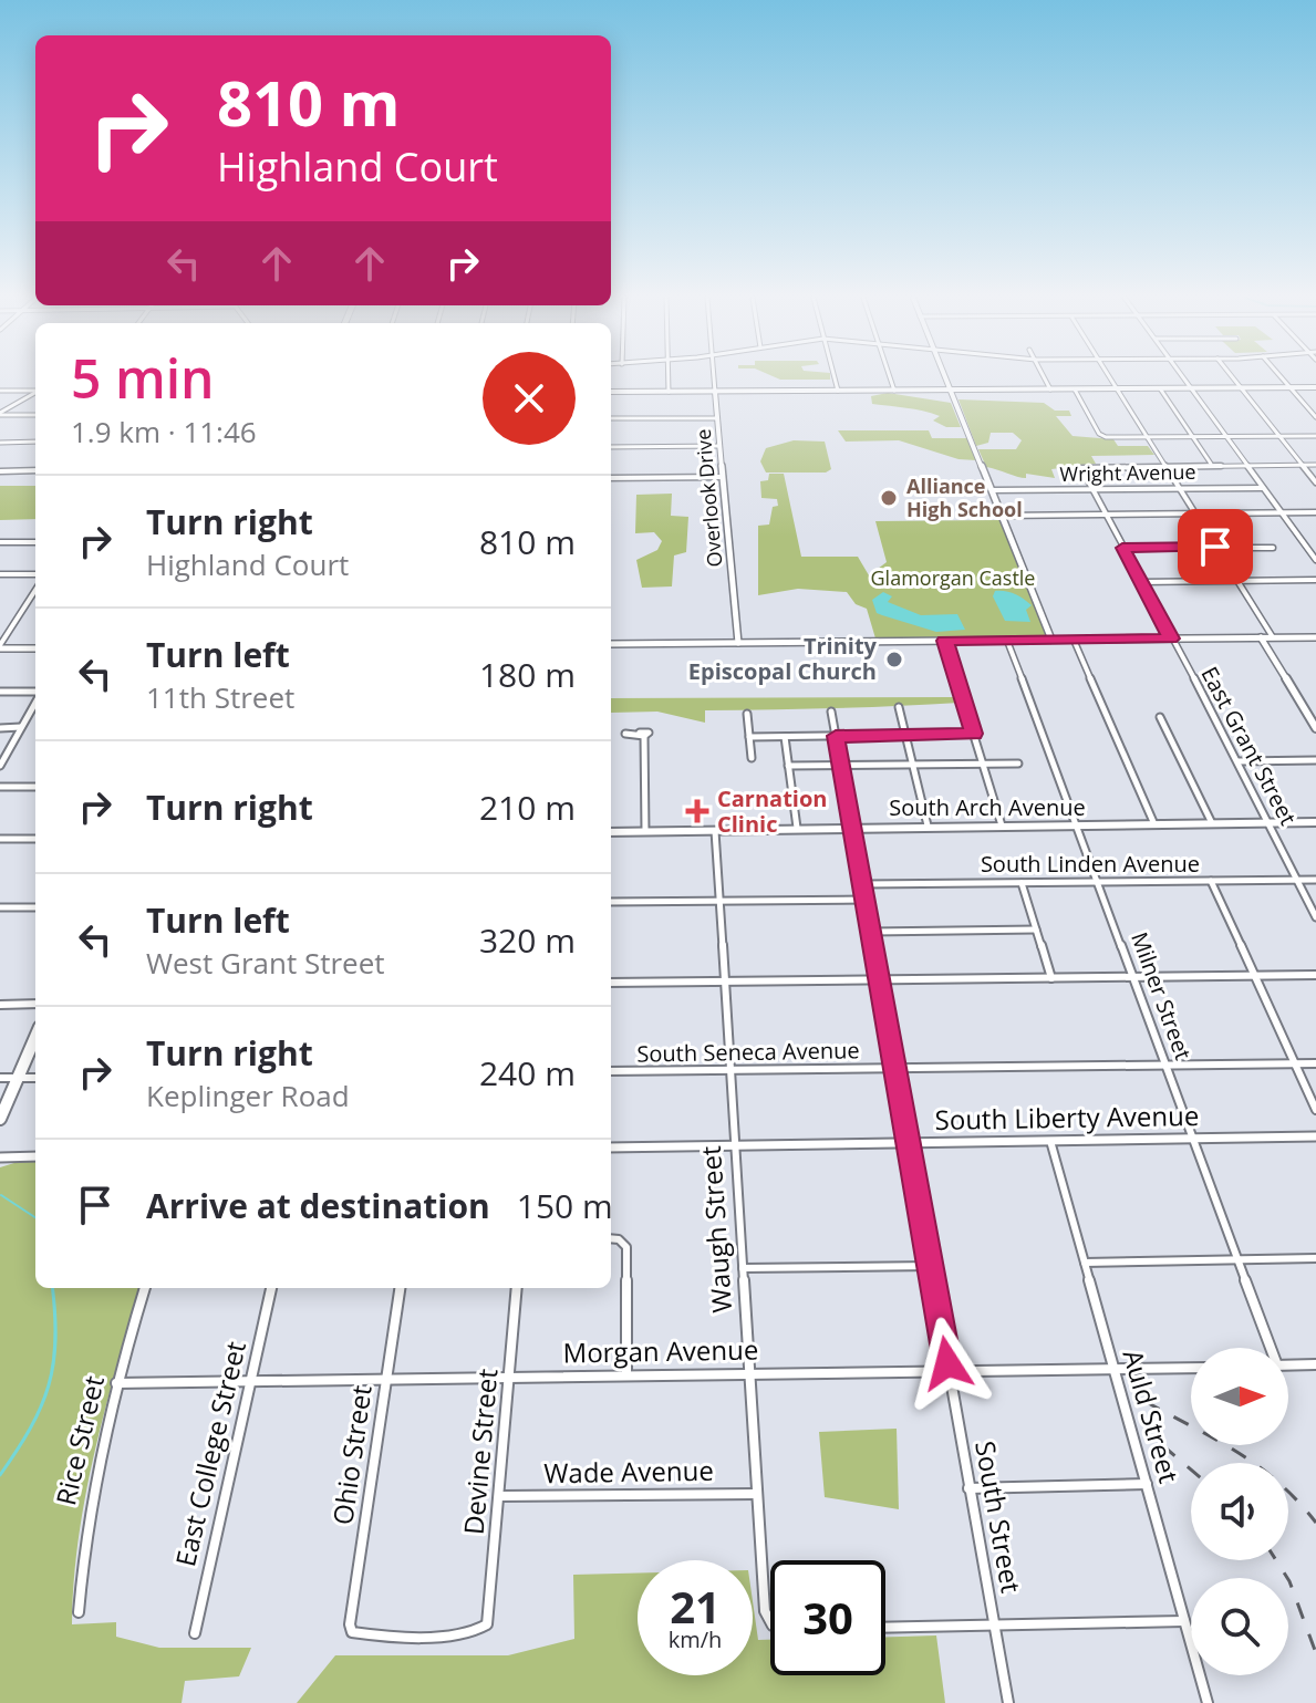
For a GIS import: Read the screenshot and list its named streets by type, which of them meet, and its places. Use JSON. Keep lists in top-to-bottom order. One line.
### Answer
{"streets":{"street":["Wright Avenue","Overlook Drive","East Grant Street","South Arch Avenue","South Linden Avenue","Milner Street","South Seneca Avenue","South Liberty Avenue","Waugh Street","Morgan Avenue","Auld Street","Rice Street","Devine Street","East College Street","Ohio Street","Wade Avenue","South Street"]},"crossings":[["Wright Avenue","East Grant Street"],["East Grant Street","South Arch Avenue"],["East Grant Street","South Linden Avenue"],["South Arch Avenue","Milner Street"],["South Arch Avenue","Waugh Street"],["South Arch Avenue","South Street"],["South Linden Avenue","Milner Street"],["South Linden Avenue","South Street"],["Milner Street","South Seneca Avenue"],["Milner Street","South Liberty Avenue"],["South Seneca Avenue","Waugh Street"],["South Seneca Avenue","South Street"],["South Liberty Avenue","Waugh Street"],["South Liberty Avenue","Auld Street"],["South Liberty Avenue","South Street"],["Waugh Street","Morgan Avenue"],["Waugh Street","Wade Avenue"],["Morgan Avenue","Auld Street"],["Morgan Avenue","Rice Street"],["Morgan Avenue","Devine Street"],["Morgan Avenue","East College Street"],["Morgan Avenue","Ohio Street"],["Morgan Avenue","South Street"],["Devine Street","Ohio Street"],["Devine Street","Wade Avenue"]],"parks":["Glamorgan Castle"],"places":{"other":["Alliance High School","Trinity Episcopal Church"],"health":["Carnation Clinic"]},"north":"right","page":{"turn":["810 m","Highland Court"],"heading":["5 min","1.9 km · 11:46"],"list":[{"name":"Turn right","note":"Highland Court","value":"810 m"},{"name":"Turn left","note":"11th Street","value":"180 m"},{"name":"Turn right","value":"210 m"},{"name":"Turn left","note":"West Grant Street","value":"320 m"},{"name":"Turn right","note":"Keplinger Road","value":"240 m"},{"name":"Arrive at destination","value":"150 m"}],"speed":"21 km/h","limit":"30"}}
